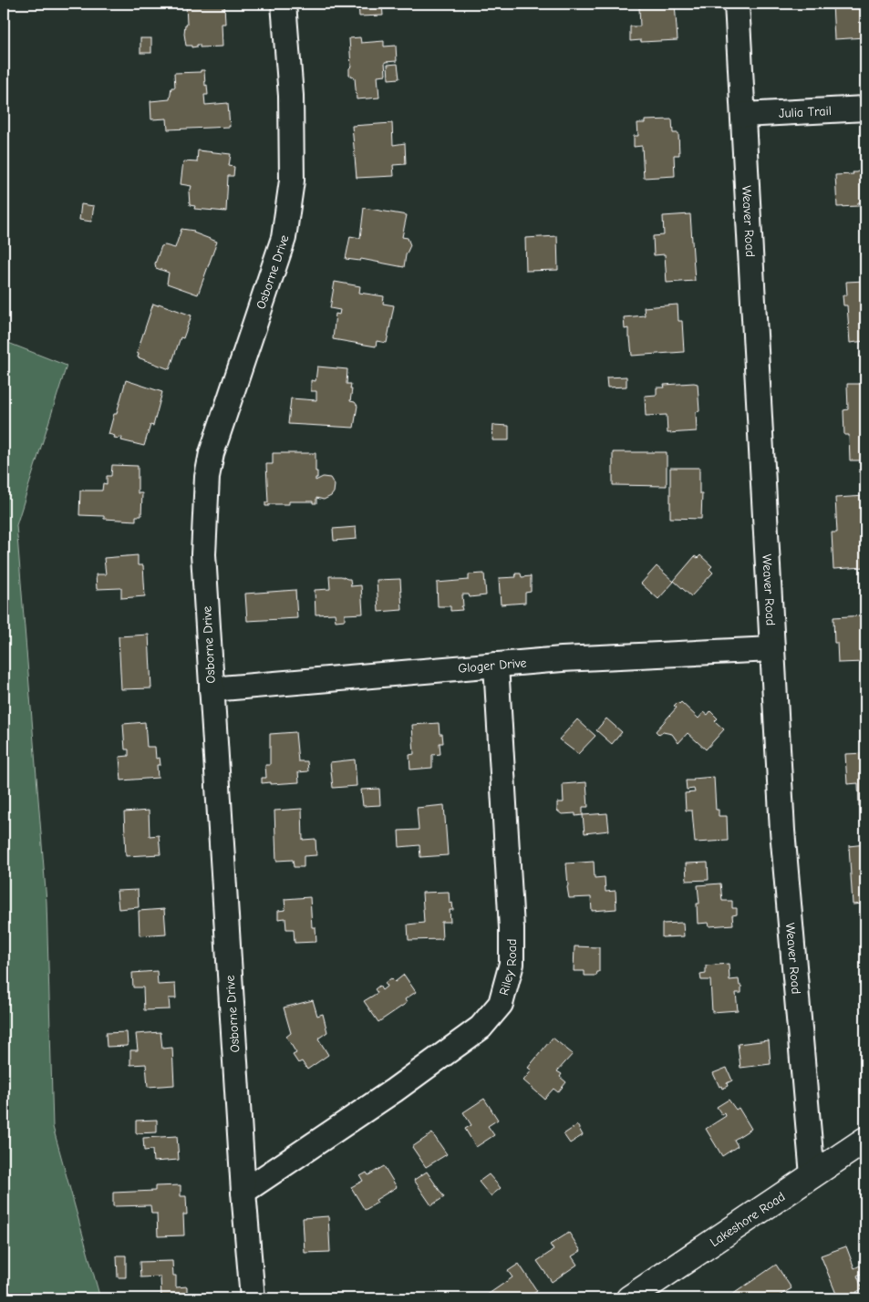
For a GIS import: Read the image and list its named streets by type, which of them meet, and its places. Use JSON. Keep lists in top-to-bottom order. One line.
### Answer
{"streets":{"street":["Julia Trail","Weaver Road","Osborne Drive","Gloger Drive","Riley Road","Lakeshore Road"]},"crossings":[["Julia Trail","Weaver Road"],["Weaver Road","Gloger Drive"],["Weaver Road","Lakeshore Road"],["Osborne Drive","Gloger Drive"],["Osborne Drive","Riley Road"],["Gloger Drive","Riley Road"]]}
